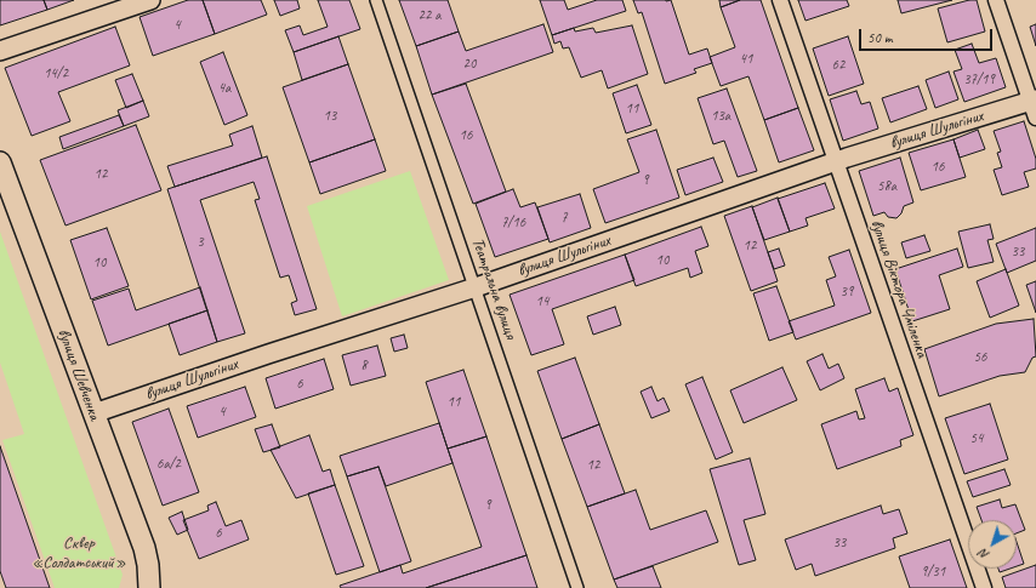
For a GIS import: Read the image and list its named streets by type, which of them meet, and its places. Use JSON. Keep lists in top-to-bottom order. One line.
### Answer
{"streets":{"main road":["вулиця Шевченка"],"street":["вулиця Шульгіних","Театральна вулиця","вулиця Віктора Чміленка"]},"crossings":[["вулиця Шульгіних","Театральна вулиця"],["вулиця Шульгіних","вулиця Віктора Чміленка"],["вулиця Шульгіних","вулиця Шевченка"]],"parks":["Сквер «Солдатський»"],"house_numbers":["22 а","4","41","20","62","14/2","37/19","4а","11","13","13а","16","16","12","9","58а","7","7/16","3","12","33","10","10","39","14","56","8","6","11","4","54","6а/2","12","9","6","33","9/31"],"scale_bar":"50 m","north":"bottom left"}
